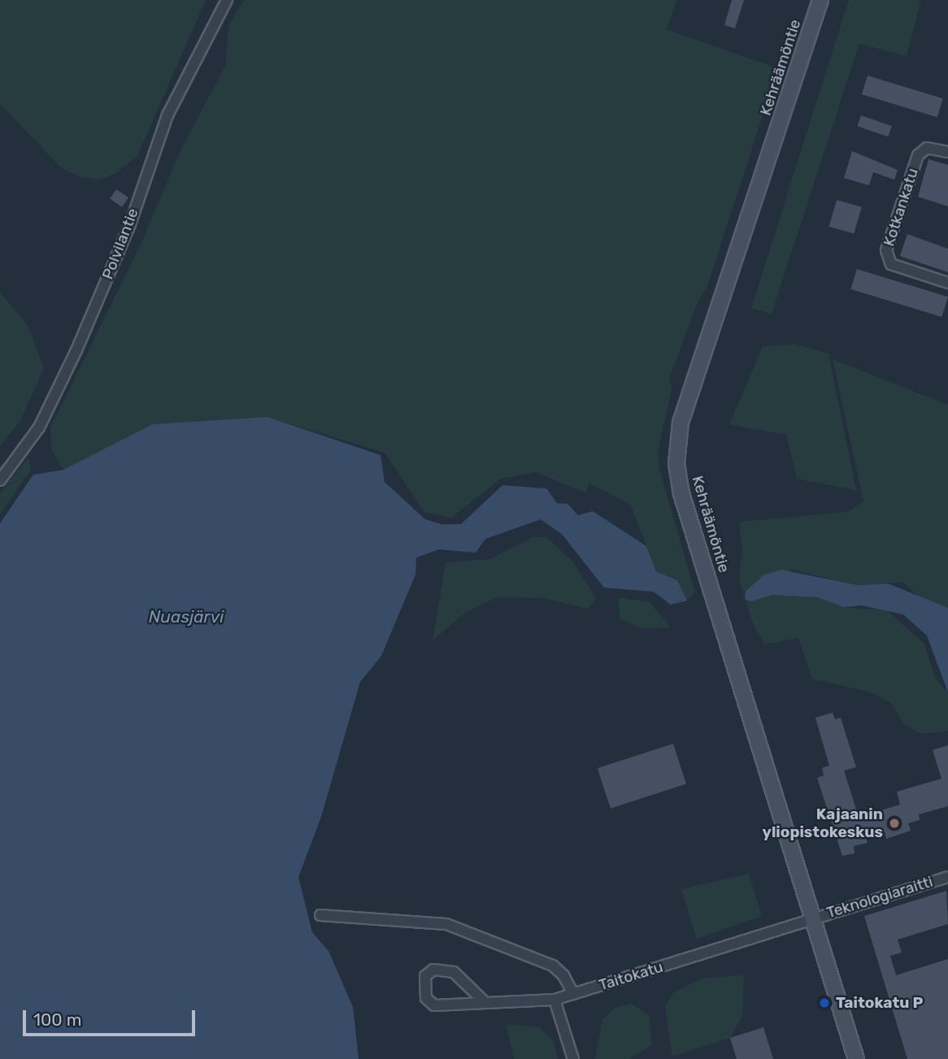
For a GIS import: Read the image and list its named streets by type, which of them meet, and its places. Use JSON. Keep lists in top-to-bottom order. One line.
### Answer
{"streets":{"street":["Kehräämöntie","Kotkankatu","Polvilantie","Teknologiaraitti","Taitokatu"]},"crossings":[["Kehräämöntie","Teknologiaraitti"],["Kehräämöntie","Taitokatu"],["Teknologiaraitti","Taitokatu"]],"water":["Nuasjärvi"],"places":["Kajaanin yliopistokeskus","Taitokatu P"],"scale_bar":"100 m"}
